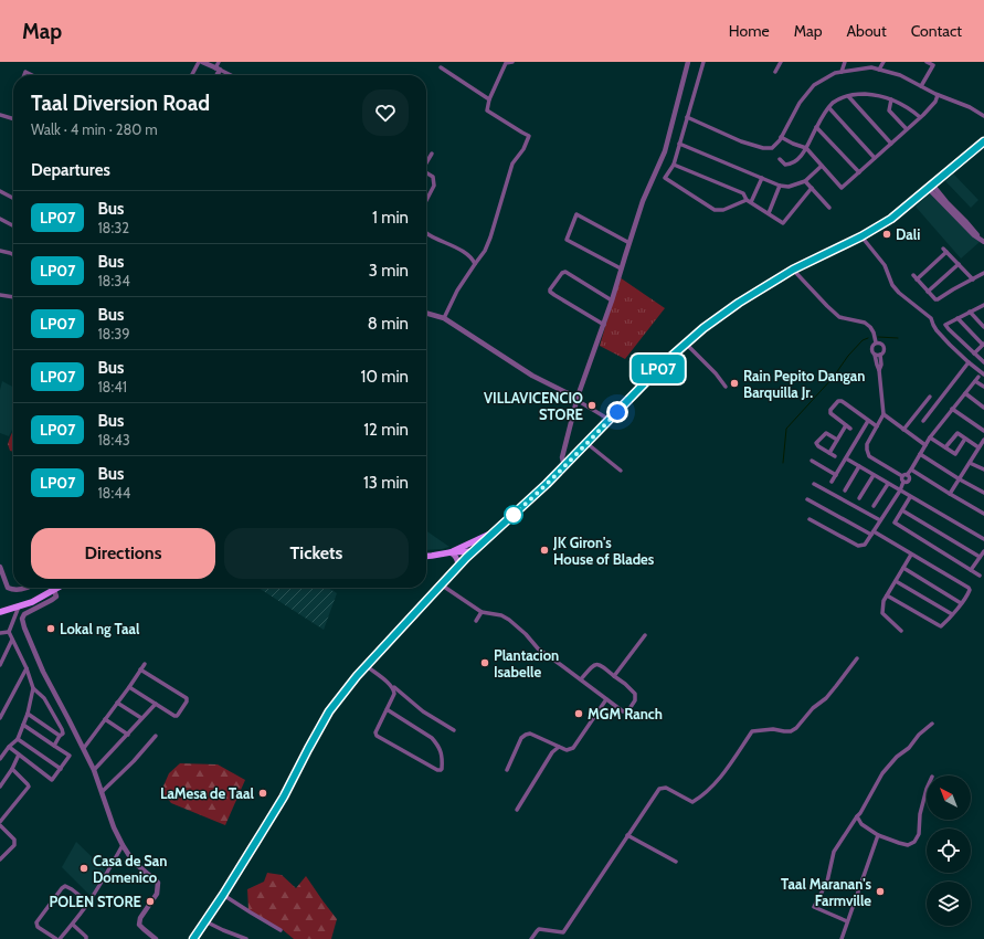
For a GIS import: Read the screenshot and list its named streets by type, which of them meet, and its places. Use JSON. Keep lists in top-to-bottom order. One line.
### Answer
{"places":["Dali","Rain Pepito Dangan Barquilla Jr.","VILLAVICENCIO STORE","JK Giron's House of Blades","Lokal ng Taal","Plantacion Isabelle","MGM Ranch","LaMesa de Taal","Casa de San Domenico","Taal Maranan's Farmville","POLEN STORE"],"lines":["bus line LP07"],"north":"top left","page":{"header":"Map","nav":["Home","Map","About","Contact"],"on_map":"LP07","heading":[["Taal Diversion Road","Walk · 4 min · 280 m"],"Departures"],"list":[{"mark":"LP07","name":"Bus","note":"18:32","value":"1 min"},{"mark":"LP07","name":"Bus","note":"18:34","value":"3 min"},{"mark":"LP07","name":"Bus","note":"18:39","value":"8 min"},{"mark":"LP07","name":"Bus","note":"18:41","value":"10 min"},{"mark":"LP07","name":"Bus","note":"18:43","value":"12 min"},{"mark":"LP07","name":"Bus","note":"18:44","value":"13 min"}],"buttons":["Directions","Tickets"]}}
